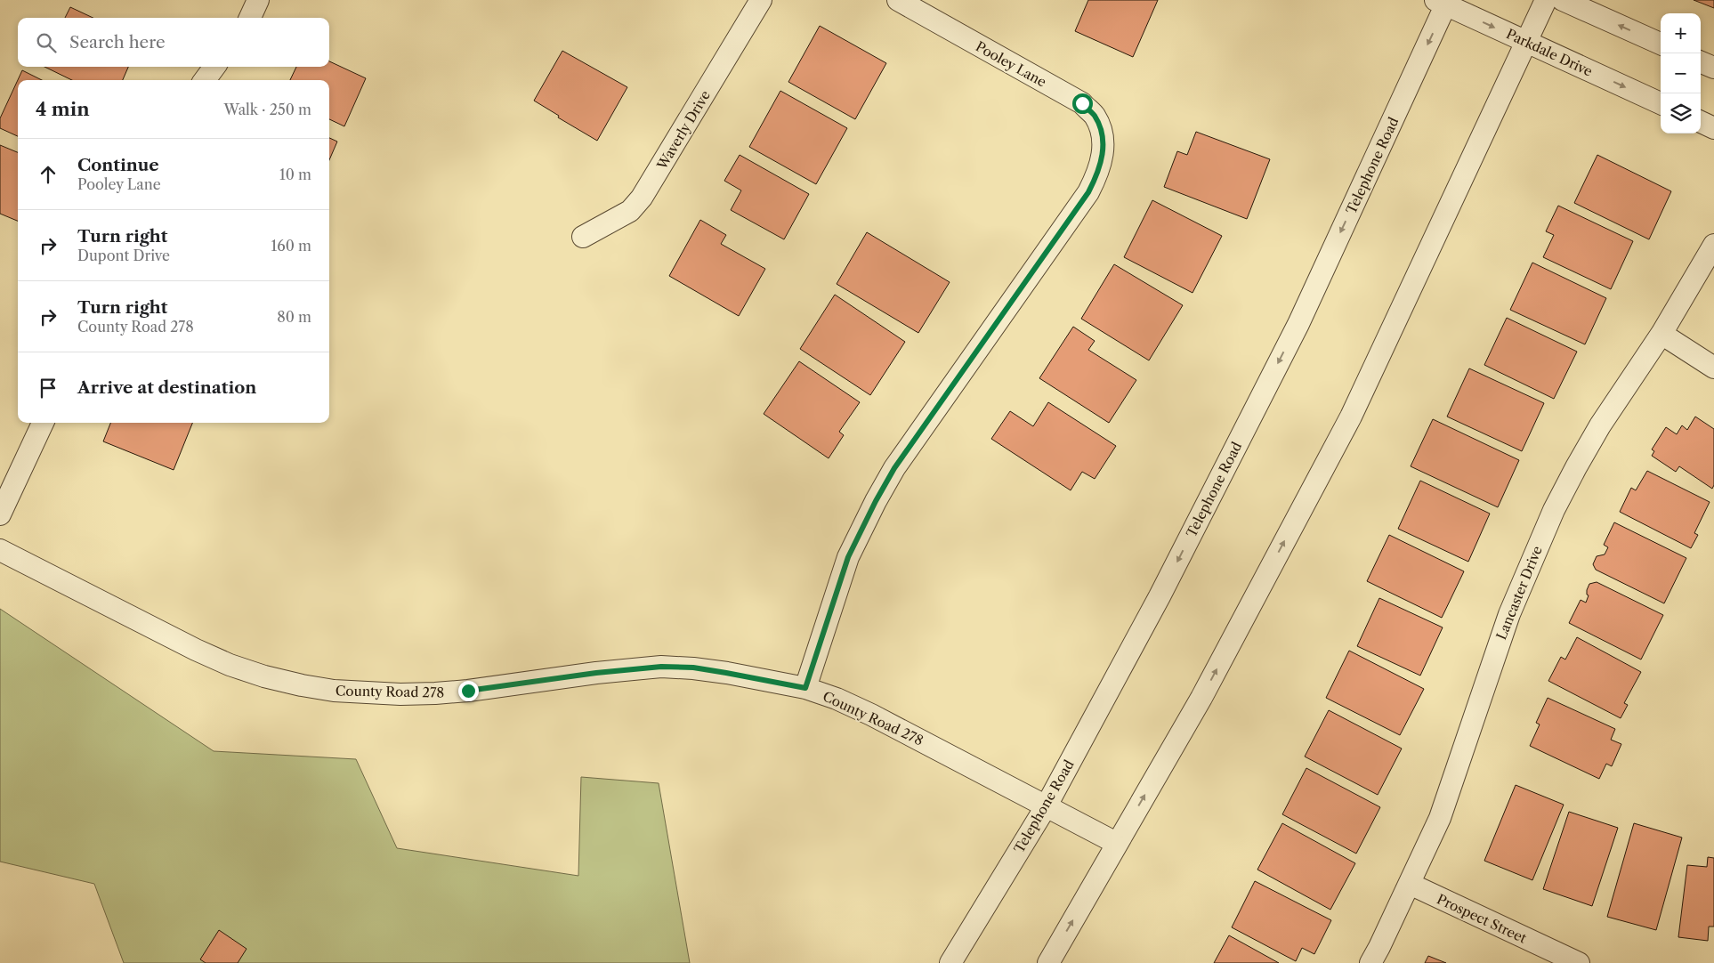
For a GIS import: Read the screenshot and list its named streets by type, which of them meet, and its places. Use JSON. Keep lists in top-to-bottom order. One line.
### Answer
{"streets":{"street":["Parkdale Drive","Pooley Lane","Waverly Drive","Telephone Road","Lancaster Drive","County Road 278","Prospect Street"]},"crossings":[["Parkdale Drive","Telephone Road"],["Pooley Lane","County Road 278"],["Telephone Road","County Road 278"],["Lancaster Drive","Prospect Street"]],"page":{"map_buttons":["+","−"],"search":"Search here","heading":["4 min","Walk · 250 m"],"list":[["Continue","Pooley Lane","10 m"],["Turn right","Dupont Drive","160 m"],["Turn right","County Road 278","80 m"],"Arrive at destination"]}}
